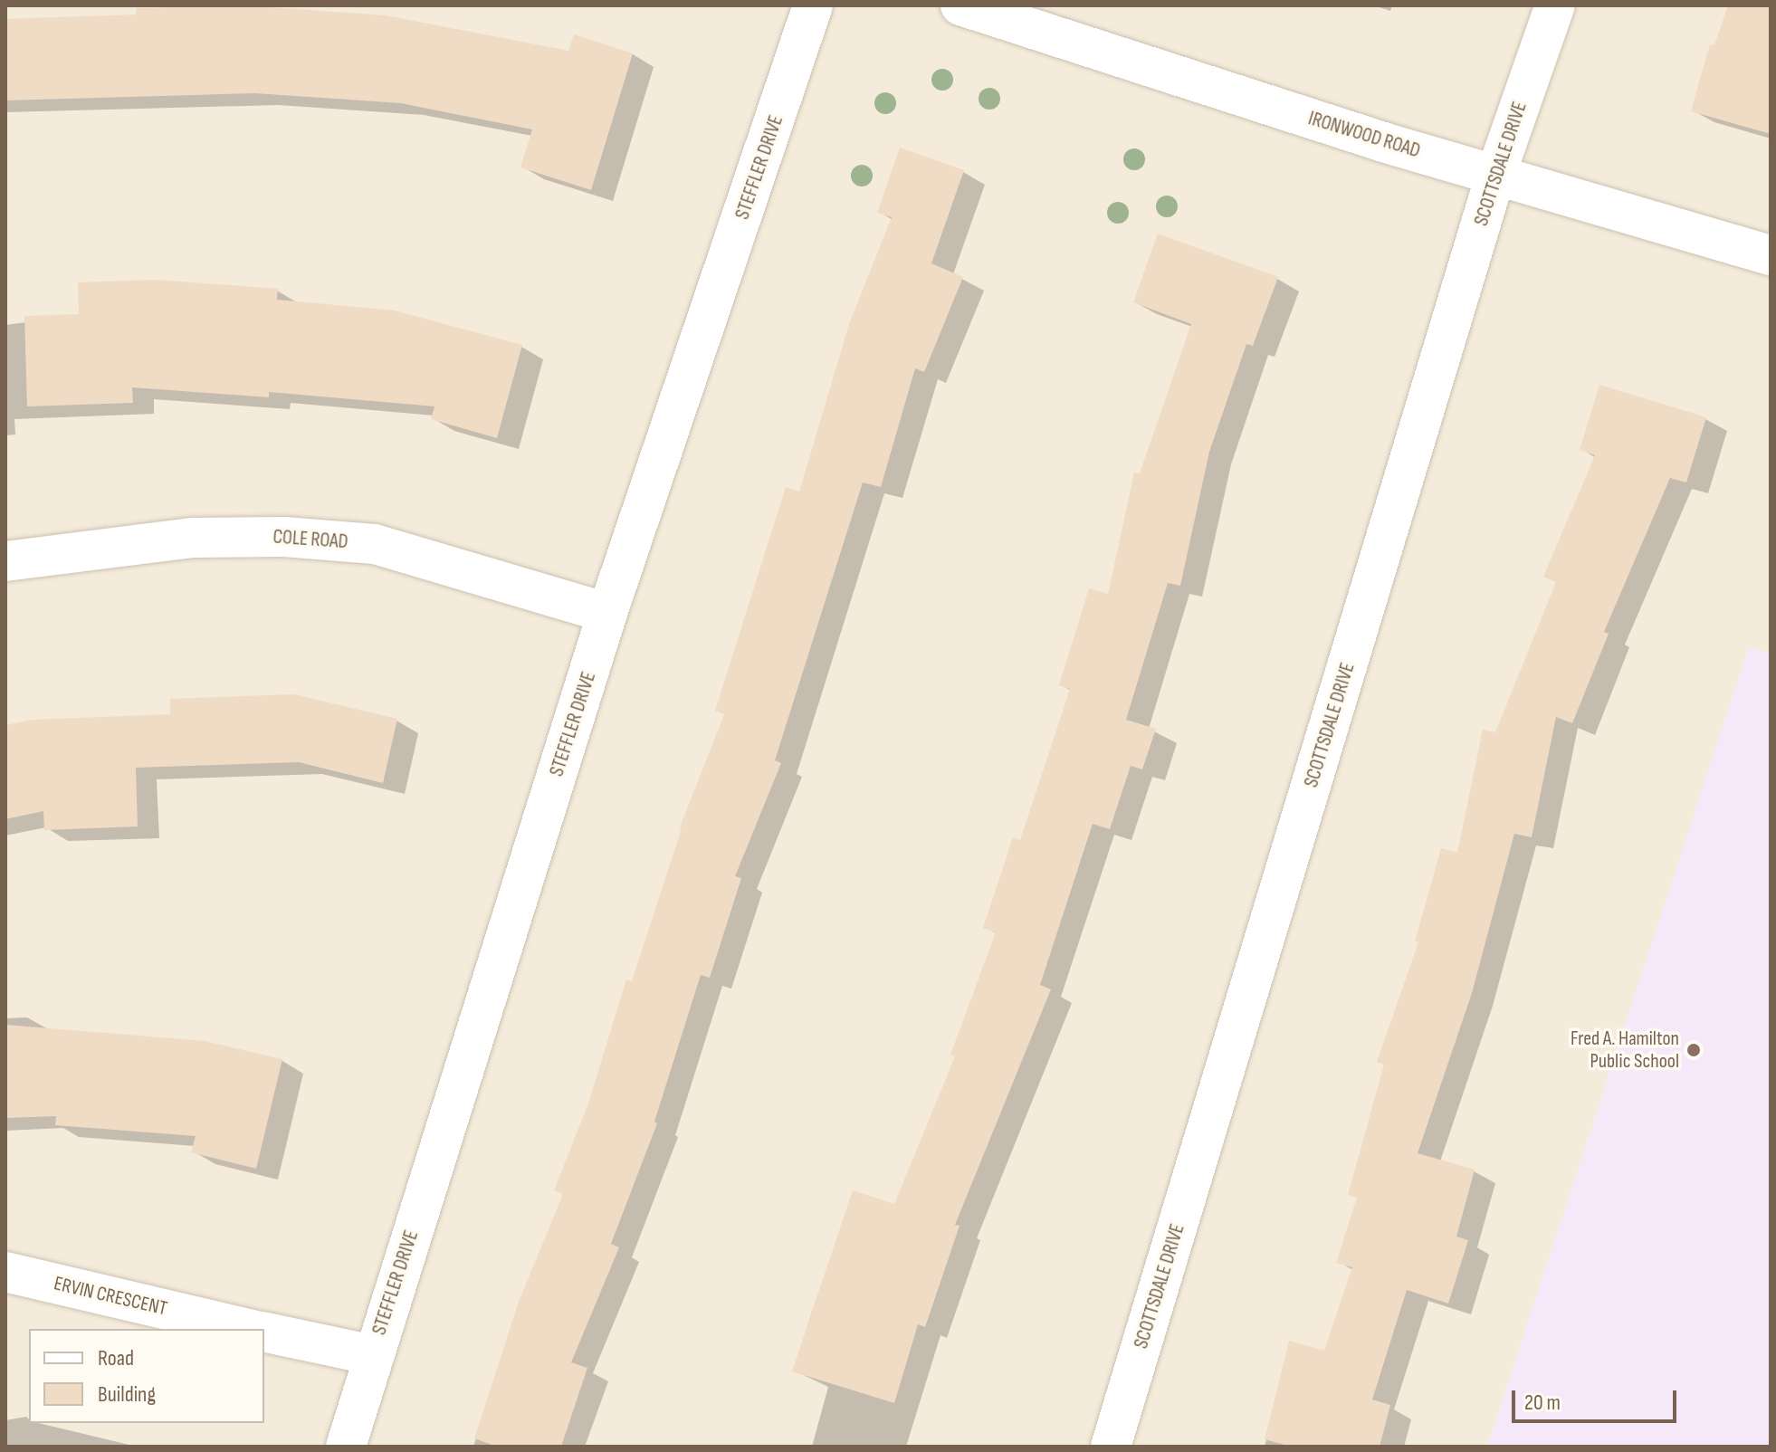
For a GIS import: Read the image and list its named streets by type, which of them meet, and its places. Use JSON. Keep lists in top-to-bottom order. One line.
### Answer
{"streets":{"street":["IRONWOOD ROAD","SCOTTSDALE DRIVE","STEFFLER DRIVE","COLE ROAD","ERVIN CRESCENT"]},"crossings":[["IRONWOOD ROAD","SCOTTSDALE DRIVE"],["STEFFLER DRIVE","COLE ROAD"],["STEFFLER DRIVE","ERVIN CRESCENT"]],"places":["Fred A. Hamilton Public School"],"legend":["Road","Building"],"scale_bar":"20 m"}
